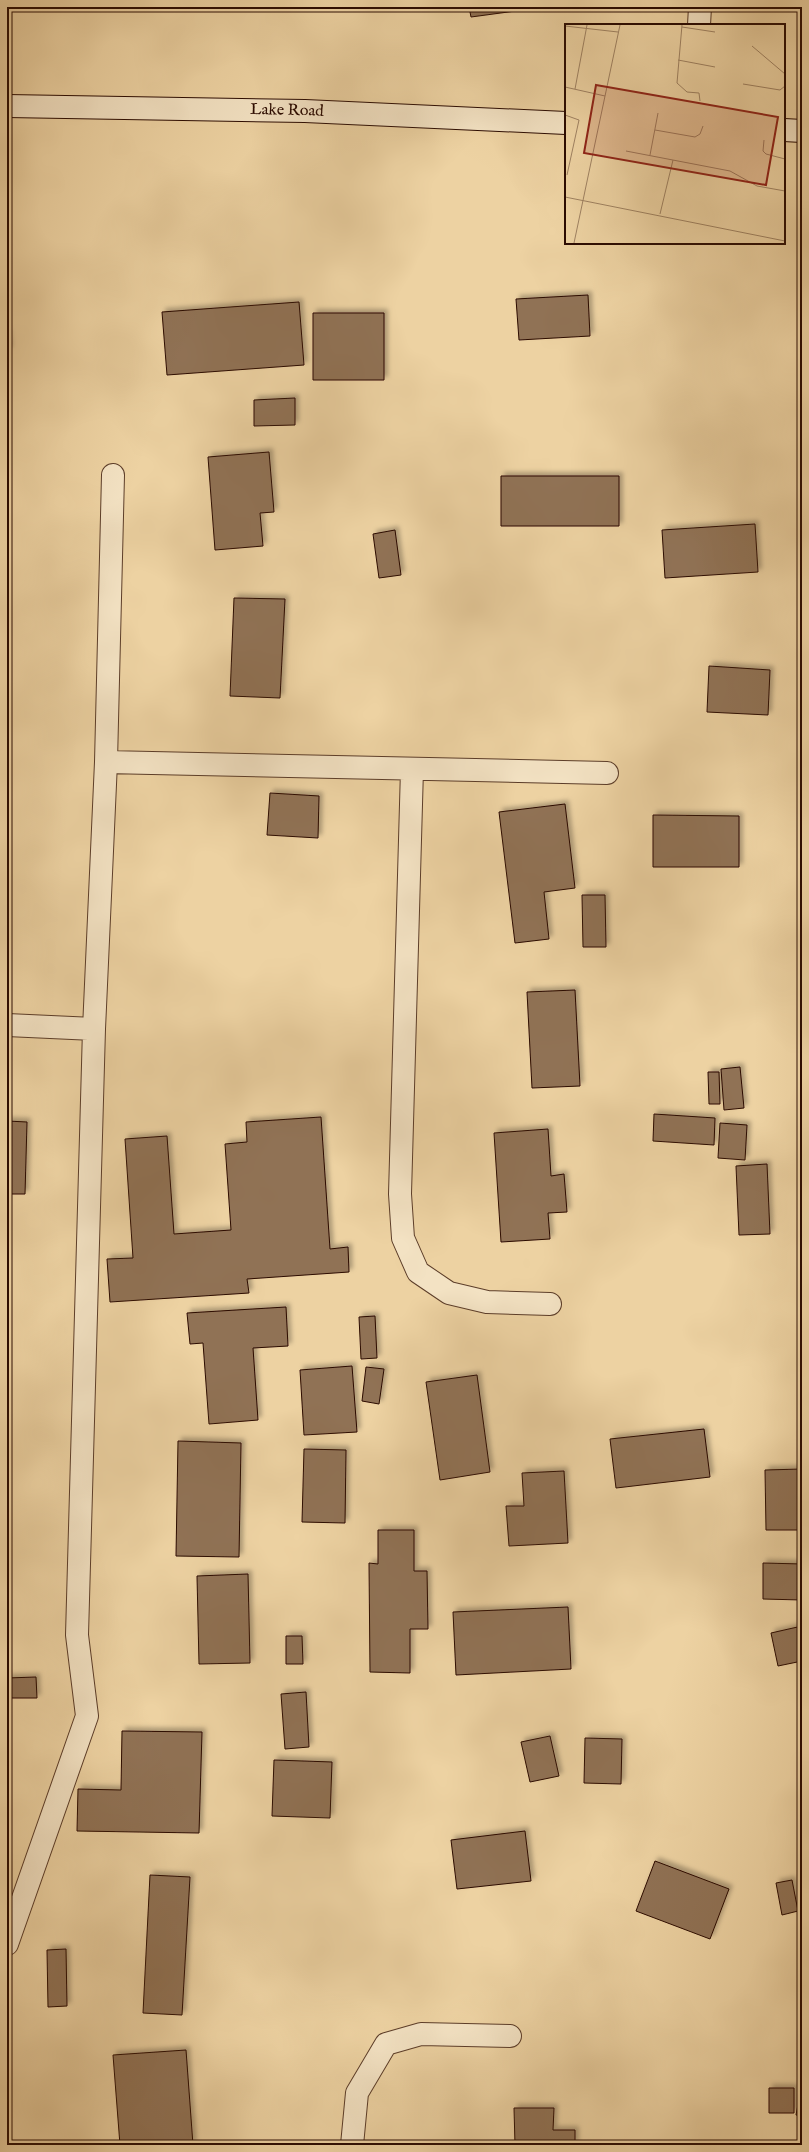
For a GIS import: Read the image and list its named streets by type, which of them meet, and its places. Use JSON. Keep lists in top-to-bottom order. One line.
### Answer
{"streets":{"street":["Lake Road"]}}
